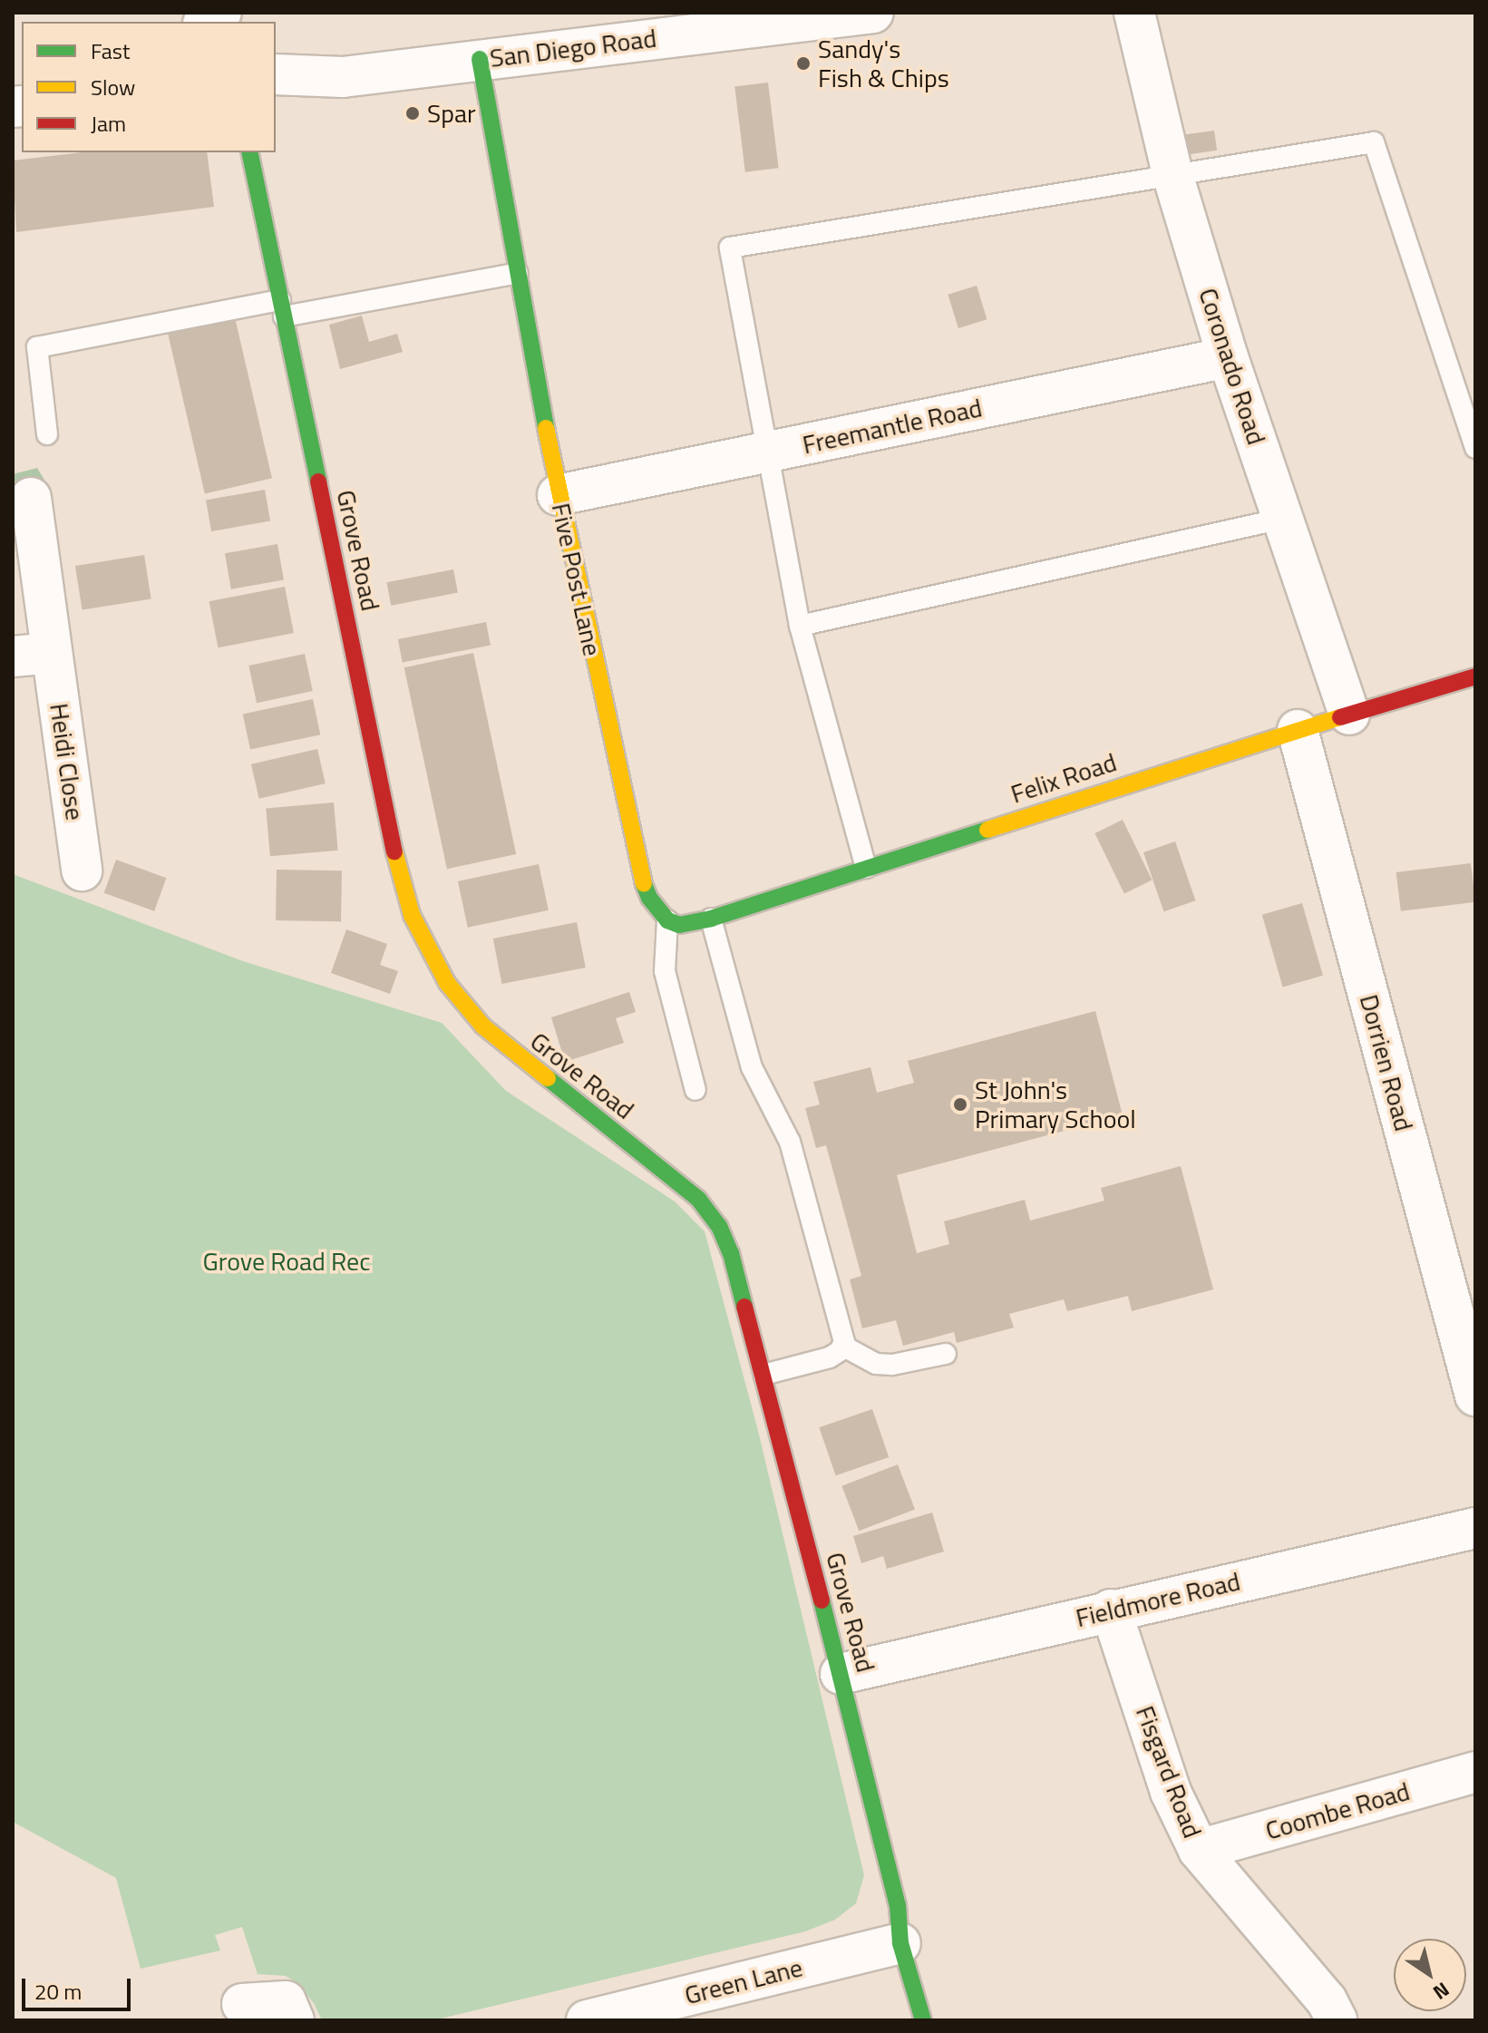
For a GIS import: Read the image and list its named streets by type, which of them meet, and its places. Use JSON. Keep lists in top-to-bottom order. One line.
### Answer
{"streets":{"street":["San Diego Road","Coronado Road","Freemantle Road","Grove Road","Five Post Lane","Heidi Close","Felix Road","Dorrien Road","Fieldmore Road","Fisgard Road","Coombe Road","Green Lane"]},"crossings":[["San Diego Road","Five Post Lane"],["Coronado Road","Freemantle Road"],["Coronado Road","Felix Road"],["Freemantle Road","Five Post Lane"],["Grove Road","Fieldmore Road"],["Grove Road","Green Lane"],["Five Post Lane","Felix Road"],["Felix Road","Dorrien Road"],["Fieldmore Road","Fisgard Road"],["Fisgard Road","Coombe Road"]],"parks":["Grove Road Rec"],"places":["Sandy's Fish & Chips","Spar","St John's Primary School"],"legend":["Fast","Slow","Jam"],"scale_bar":"20 m","north":"bottom right"}
